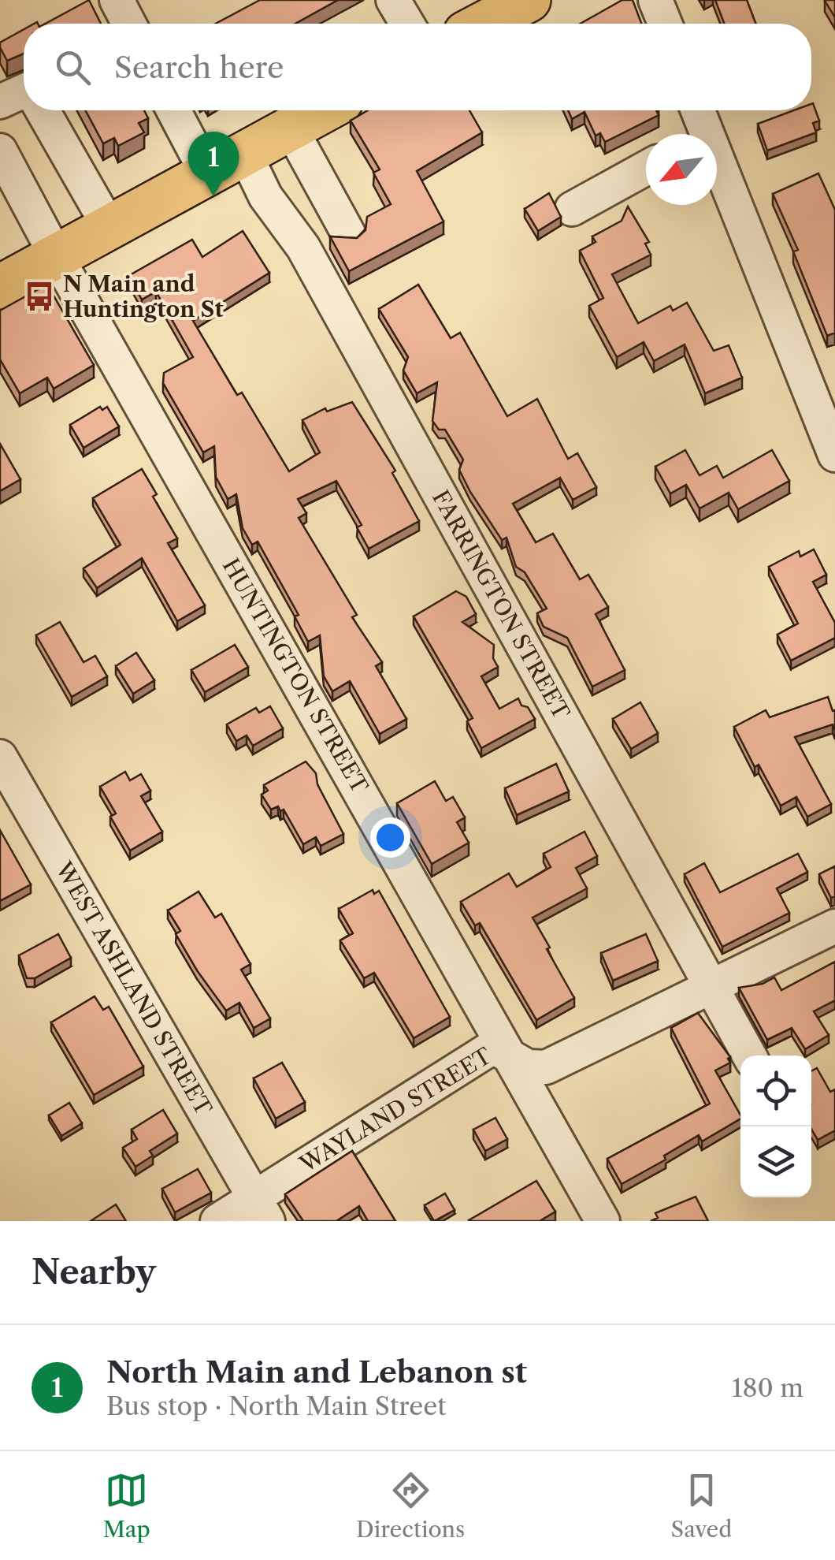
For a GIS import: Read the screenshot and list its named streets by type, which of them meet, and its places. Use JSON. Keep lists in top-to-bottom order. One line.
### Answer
{"streets":{"street":["FARRINGTON STREET","HUNTINGTON STREET","WEST ASHLAND STREET","WAYLAND STREET"]},"crossings":[["FARRINGTON STREET","WAYLAND STREET"],["HUNTINGTON STREET","WAYLAND STREET"],["WEST ASHLAND STREET","WAYLAND STREET"]],"places":{"bus stop":["N Main and Huntington St"]},"north":"bottom left","page":{"search":"Search here","pins":"1","heading":"Nearby","list":[{"mark":"1","name":"North Main and Lebanon st","note":"Bus stop · North Main Street","value":"180 m"}],"nav":["Map","Directions","Saved"]}}
